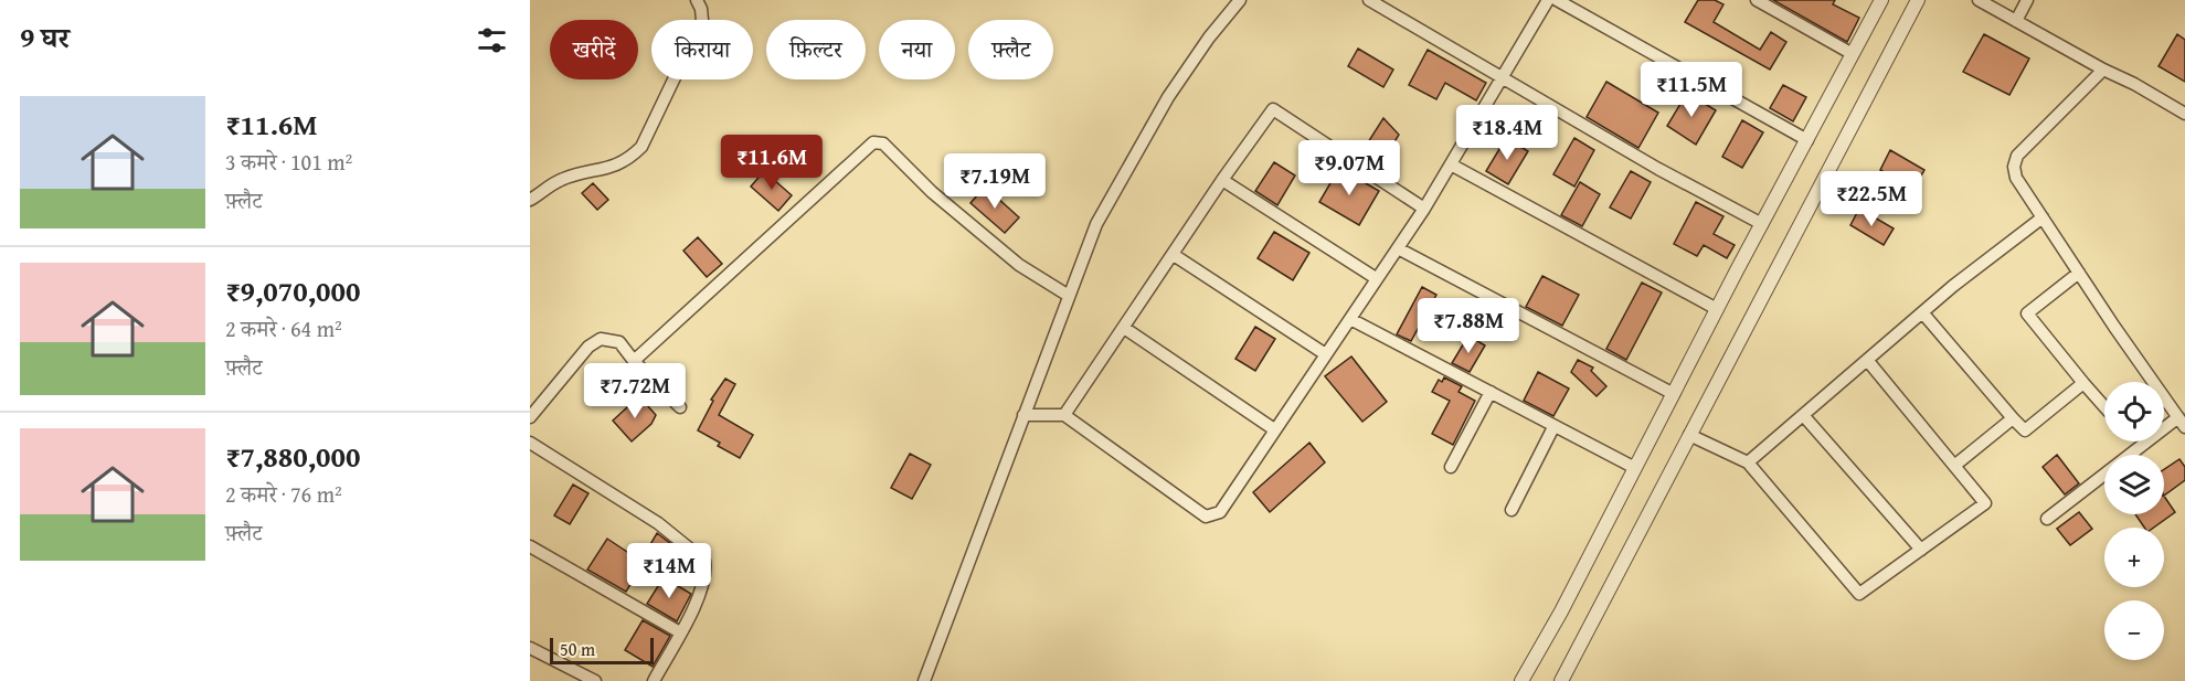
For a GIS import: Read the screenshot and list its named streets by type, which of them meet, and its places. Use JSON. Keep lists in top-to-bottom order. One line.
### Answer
{"scale_bar":"50 m","page":{"heading":"9 घर","chip":["खरीदें","किराया","फ़िल्टर","नया","फ़्लैट"],"price":["₹11.5M","₹18.4M","₹11.6M","₹9.07M","₹7.19M","₹22.5M","₹7.88M","₹7.72M","₹14M"],"list":[{"name":"₹11.6M","note":"3 कमरे · 101 m² · फ़्लैट"},{"name":"₹9,070,000","note":"2 कमरे · 64 m² · फ़्लैट"},{"name":"₹7,880,000","note":"2 कमरे · 76 m² · फ़्लैट"}],"map_buttons":["+","−"],"scale":"50 m"}}
